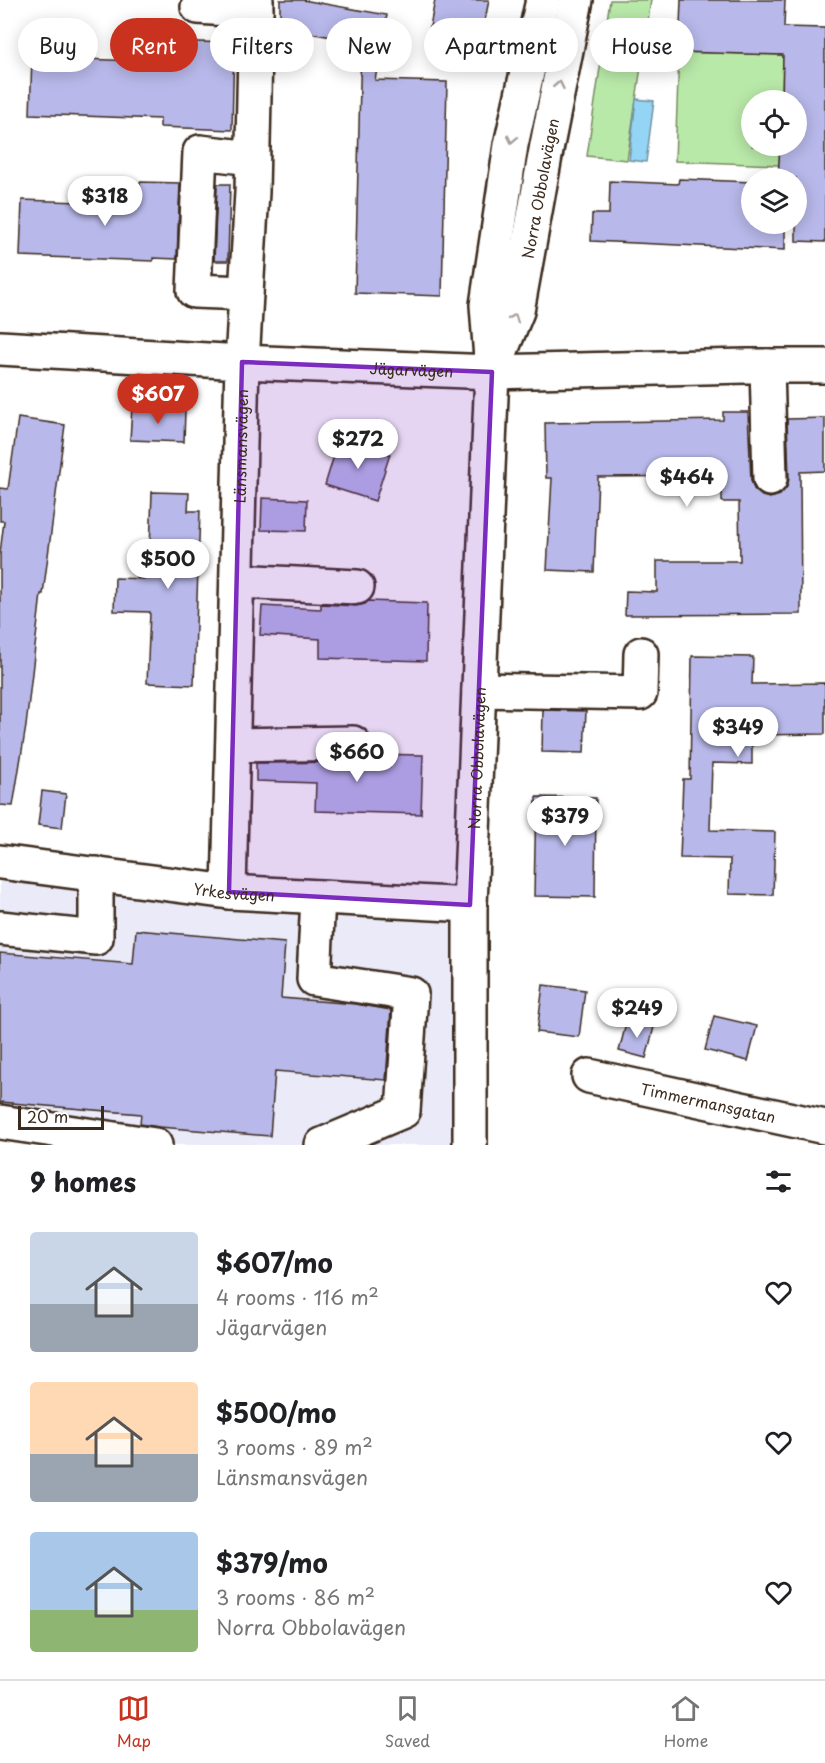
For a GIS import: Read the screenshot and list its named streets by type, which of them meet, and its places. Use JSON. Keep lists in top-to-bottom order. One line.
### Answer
{"streets":{"street":["Norra Obbolavägen","Jägarvägen","Länsmansvägen","Yrkesvägen","Timmermansgatan"]},"crossings":[["Norra Obbolavägen","Jägarvägen"],["Norra Obbolavägen","Yrkesvägen"],["Jägarvägen","Länsmansvägen"],["Länsmansvägen","Yrkesvägen"]],"scale_bar":"20 m","page":{"chip":["Buy","Rent","Filters","New","Apartment","House"],"price":["$318","$607","$272","$464","$500","$349","$660","$379","$249"],"scale":"20 m","heading":"9 homes","list":[{"name":"$607/mo","note":"4 rooms · 116 m² · Jägarvägen"},{"name":"$500/mo","note":"3 rooms · 89 m² · Länsmansvägen"},{"name":"$379/mo","note":"3 rooms · 86 m² · Norra Obbolavägen"}],"tabs":["Map","Saved","Home"]}}
